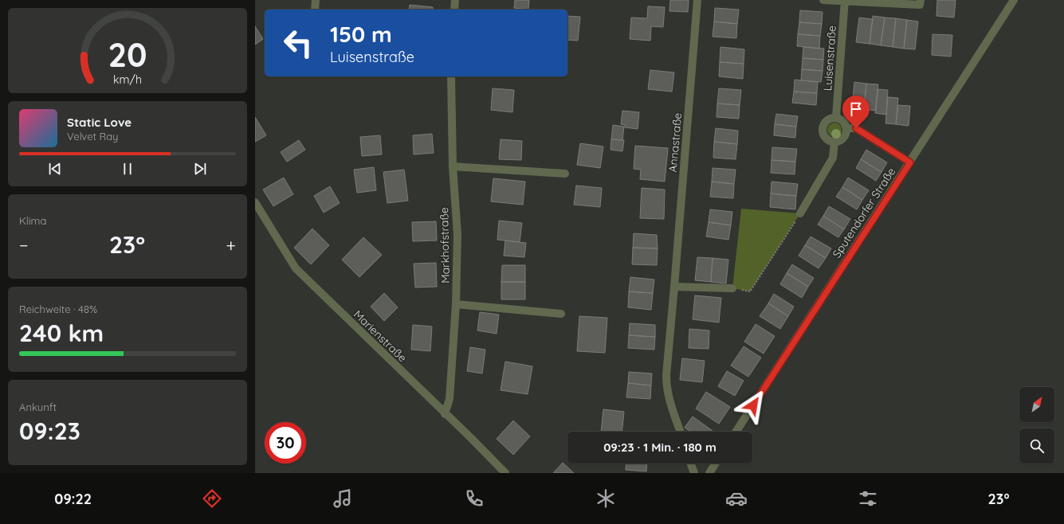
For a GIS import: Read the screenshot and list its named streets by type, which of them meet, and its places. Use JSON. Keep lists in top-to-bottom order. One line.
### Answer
{"streets":{"street":["Luisenstraße","Annastraße","Sputendorfer Straße","Markhofstraße","Marienstraße"]},"crossings":[["Markhofstraße","Marienstraße"]],"north":"top right","page":{"turn":["150 m","Luisenstraße"],"song":["Static Love","Velvet Ray"],"tile":["Klima",["Reichweite · 48%","240 km"],["Ankunft","09:23"]],"heat":["−","23°","+"],"limit":"30","trip":"09:23 · 1 Min. · 180 m","tabs":["09:22","23°"],"gauge":["20","km/h"]}}
